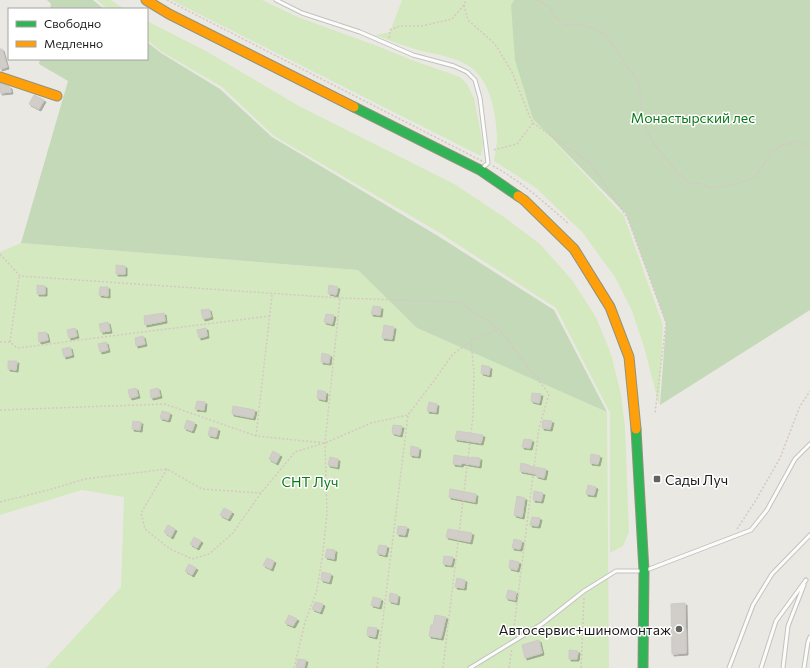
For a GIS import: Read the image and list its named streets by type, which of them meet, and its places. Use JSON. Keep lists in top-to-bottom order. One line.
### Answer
{"parks":["Монастырский лес","СНТ Луч"],"places":{"transit":["Сады Луч"],"other":["Автосервис+шиномонтаж"]},"legend":["Свободно","Медленно"]}
